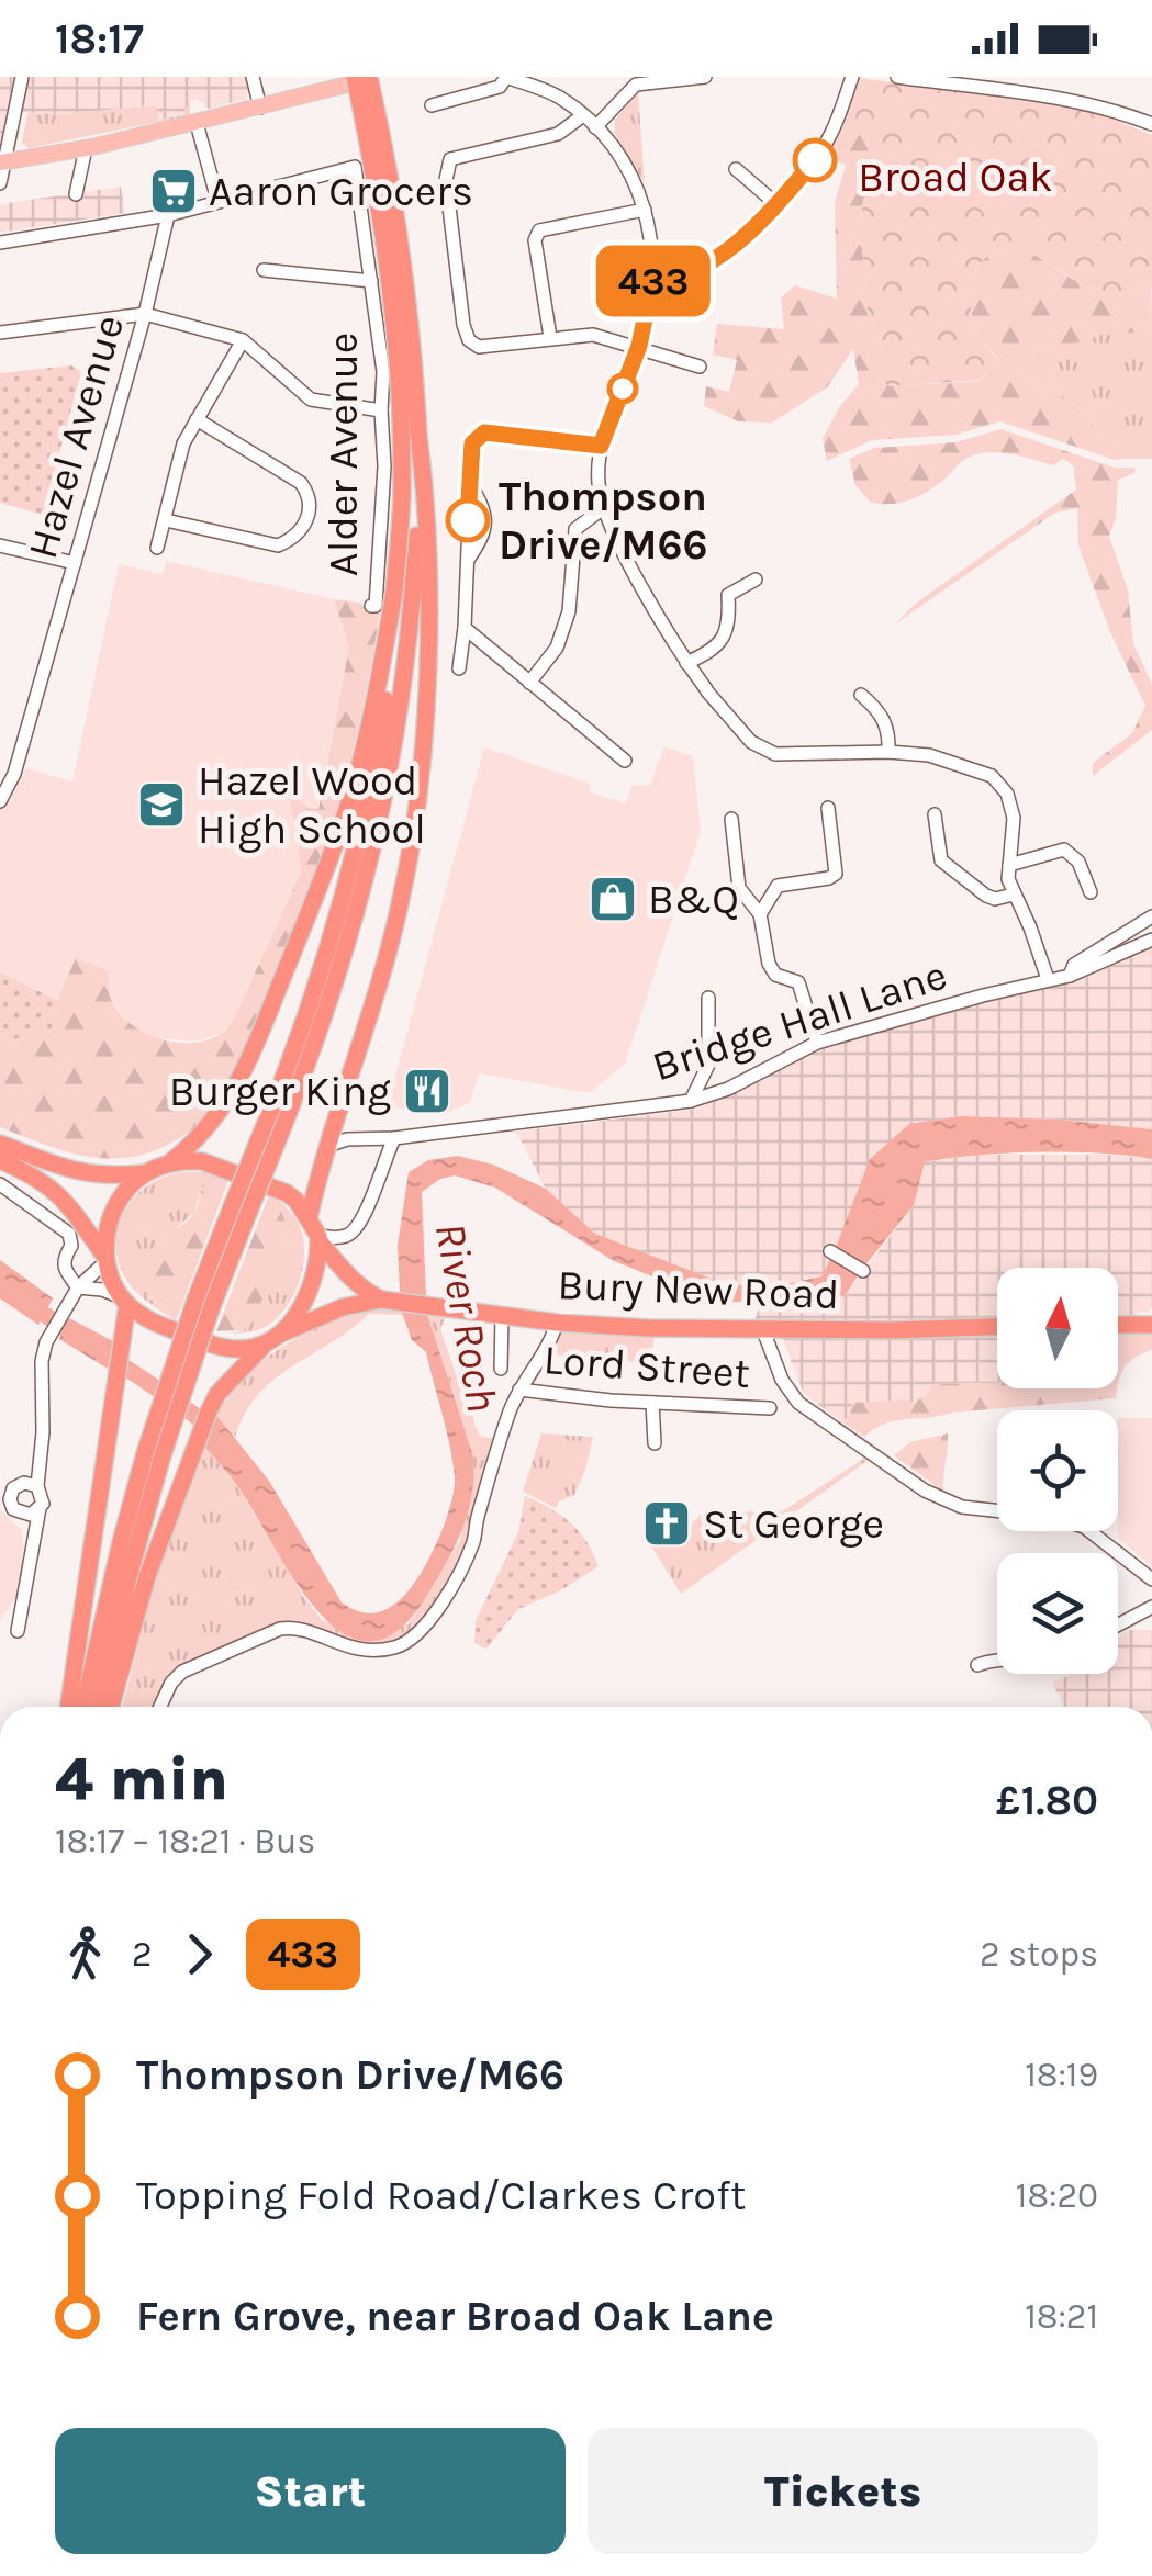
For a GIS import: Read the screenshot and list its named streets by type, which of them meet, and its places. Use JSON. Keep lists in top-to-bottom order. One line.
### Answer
{"streets":{"highway":["Bury New Road"],"street":["Hazel Avenue","Alder Avenue","Bridge Hall Lane","Lord Street"]},"water":["River Roch"],"parks":["Broad Oak"],"places":{"supermarket":["Aaron Grocers"],"other":["Thompson Drive/M66"],"school or university":["Hazel Wood High School"],"shop":["B&Q"],"restaurant":["Burger King"],"church":["St George"]},"lines":["bus line 433"],"north":"top","page":{"status":"18:17","on_map":"433","heading":["4 min","18:17 – 18:21 · Bus","£1.80"],"legs":["2","433","2 stops"],"list":[{"name":"Thompson Drive/M66","value":"18:19"},{"name":"Topping Fold Road/Clarkes Croft","value":"18:20"},{"name":"Fern Grove, near Broad Oak Lane","value":"18:21"}],"buttons":["Start","Tickets"]}}
